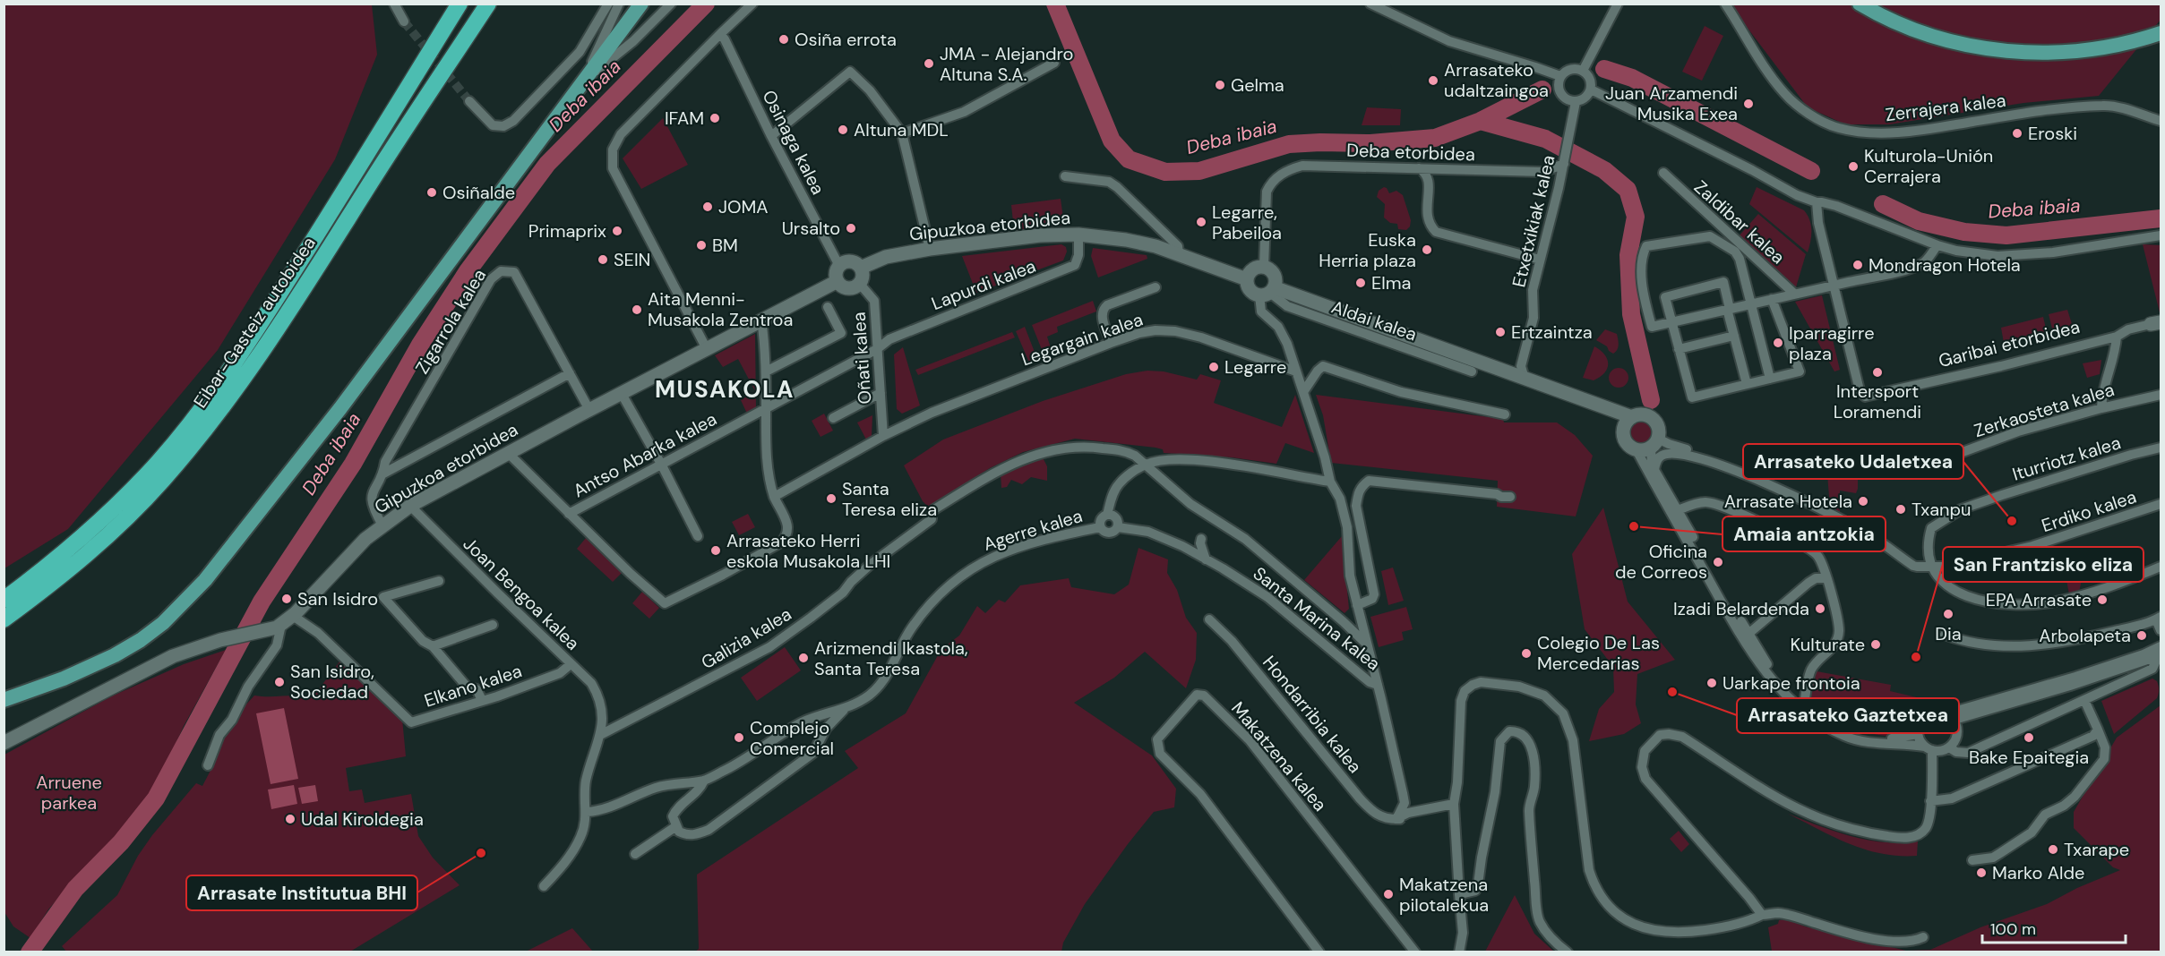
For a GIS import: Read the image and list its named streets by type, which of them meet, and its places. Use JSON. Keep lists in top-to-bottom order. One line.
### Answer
{"streets":{"highway":["Eibar-Gasteiz autobidea"],"street":["Zerrajera kalea","Osinaga kalea","Deba etorbidea","Etxetxikiak kalea","Zaldibar kalea","Gipuzkoa etorbidea","Lapurdi kalea","Aldai kalea","Zigarrola kalea","Legargain kalea","Garibai etorbidea","Oñati kalea","Zerkaosteta kalea","Antso Abarka kalea","Iturriotz kalea","Erdiko kalea","Agerre kalea","Joan Bengoa kalea","Santa Marina kalea","Galizia kalea","Elkano kalea","Hondarribia kalea","Makatzena kalea"]},"crossings":[["Osinaga kalea","Gipuzkoa etorbidea"],["Osinaga kalea","Oñati kalea"],["Deba etorbidea","Gipuzkoa etorbidea"],["Deba etorbidea","Aldai kalea"],["Deba etorbidea","Santa Marina kalea"],["Gipuzkoa etorbidea","Lapurdi kalea"],["Gipuzkoa etorbidea","Aldai kalea"],["Gipuzkoa etorbidea","Zigarrola kalea"],["Gipuzkoa etorbidea","Oñati kalea"],["Gipuzkoa etorbidea","Joan Bengoa kalea"],["Gipuzkoa etorbidea","Santa Marina kalea"],["Gipuzkoa etorbidea","Elkano kalea"],["Lapurdi kalea","Oñati kalea"],["Lapurdi kalea","Antso Abarka kalea"],["Aldai kalea","Santa Marina kalea"],["Legargain kalea","Oñati kalea"],["Legargain kalea","Santa Marina kalea"],["Oñati kalea","Antso Abarka kalea"],["Iturriotz kalea","Erdiko kalea"],["Agerre kalea","Santa Marina kalea"],["Joan Bengoa kalea","Galizia kalea"],["Joan Bengoa kalea","Elkano kalea"],["Santa Marina kalea","Galizia kalea"]],"districts":["MUSAKOLA"],"water":["Deba ibaia"],"parks":["Arruene parkea"],"places":["Osiña errota","JMA - Alejandro Altuna S.A.","Arrasateko udaltzaingoa","Gelma","Juan Arzamendi Musika Exea","IFAM","Altuna MDL","Eroski","Kulturola-Unión Cerrajera","Osiñalde","JOMA","Legarre, Pabeiloa","Ursalto","Primaprix","BM","Euska Herria plaza","SEIN","Mondragon Hotela","Elma","Aita Menni- Musakola Zentroa","Ertzaintza","Iparragirre plaza","Legarre","Intersport Loramendi","Santa Teresa eliza","Arrasate Hotela","Txanpu","Arrasateko Udaletxea","Amaia antzokia","Arrasateko Herri eskola Musakola LHI","Oficina de Correos","San Isidro","EPA Arrasate","Izadi Belardenda","Dia","Arbolapeta","Kulturate","Colegio De Las Mercedarias","San Frantzisko eliza","Arizmendi Ikastola, Santa Teresa","San Isidro, Sociedad","Uarkape frontoia","Arrasateko Gaztetxea","Complejo Comercial","Bake Epaitegia","Udal Kiroldegia","Txarape","Arrasate Institutua BHI","Marko Alde","Makatzena pilotalekua"],"scale_bar":"100 m"}
